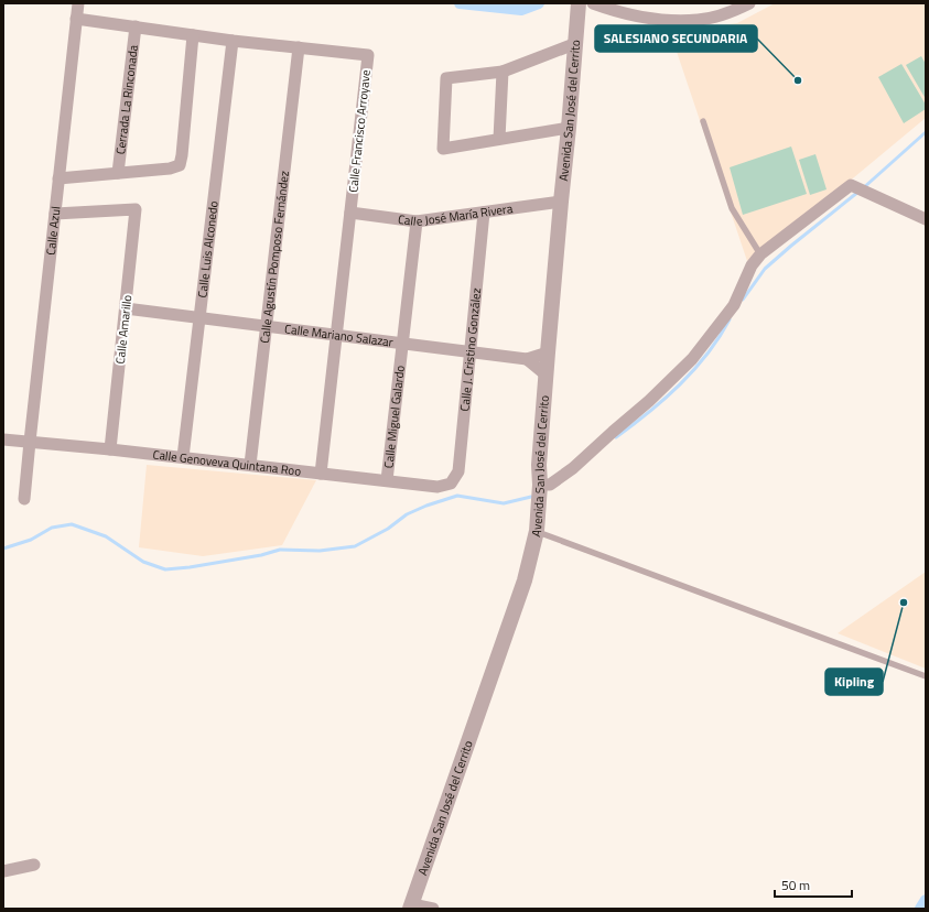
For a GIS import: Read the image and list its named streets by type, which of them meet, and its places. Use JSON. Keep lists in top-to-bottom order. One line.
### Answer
{"streets":{"street":["Cerrada La Rinconada","Avenida San José del Cerrito","Calle Francisco Arroyave","Calle José María Rivera","Calle Azul","Calle Luis Alconedo","Calle Agustín Pomposo Fernández","Calle Amarillo","Calle Mariano Salazar","Calle J. Cristino González","Calle Miguel Galardo","Calle Genoveva Quintana Roo"]},"crossings":[["Cerrada La Rinconada","Calle Francisco Arroyave"],["Avenida San José del Cerrito","Calle José María Rivera"],["Avenida San José del Cerrito","Calle Mariano Salazar"],["Calle Francisco Arroyave","Calle José María Rivera"],["Calle Francisco Arroyave","Calle Azul"],["Calle Francisco Arroyave","Calle Luis Alconedo"],["Calle Francisco Arroyave","Calle Agustín Pomposo Fernández"],["Calle Francisco Arroyave","Calle Mariano Salazar"],["Calle Francisco Arroyave","Calle Genoveva Quintana Roo"],["Calle José María Rivera","Calle J. Cristino González"],["Calle José María Rivera","Calle Miguel Galardo"],["Calle Azul","Calle Amarillo"],["Calle Azul","Calle Genoveva Quintana Roo"],["Calle Luis Alconedo","Calle Mariano Salazar"],["Calle Luis Alconedo","Calle Genoveva Quintana Roo"],["Calle Agustín Pomposo Fernández","Calle Mariano Salazar"],["Calle Agustín Pomposo Fernández","Calle Genoveva Quintana Roo"],["Calle Amarillo","Calle Mariano Salazar"],["Calle Amarillo","Calle Genoveva Quintana Roo"],["Calle Mariano Salazar","Calle J. Cristino González"],["Calle Mariano Salazar","Calle Miguel Galardo"],["Calle J. Cristino González","Calle Genoveva Quintana Roo"],["Calle Miguel Galardo","Calle Genoveva Quintana Roo"]],"places":["SALESIANO SECUNDARIA","Kipling"],"scale_bar":"50 m"}
